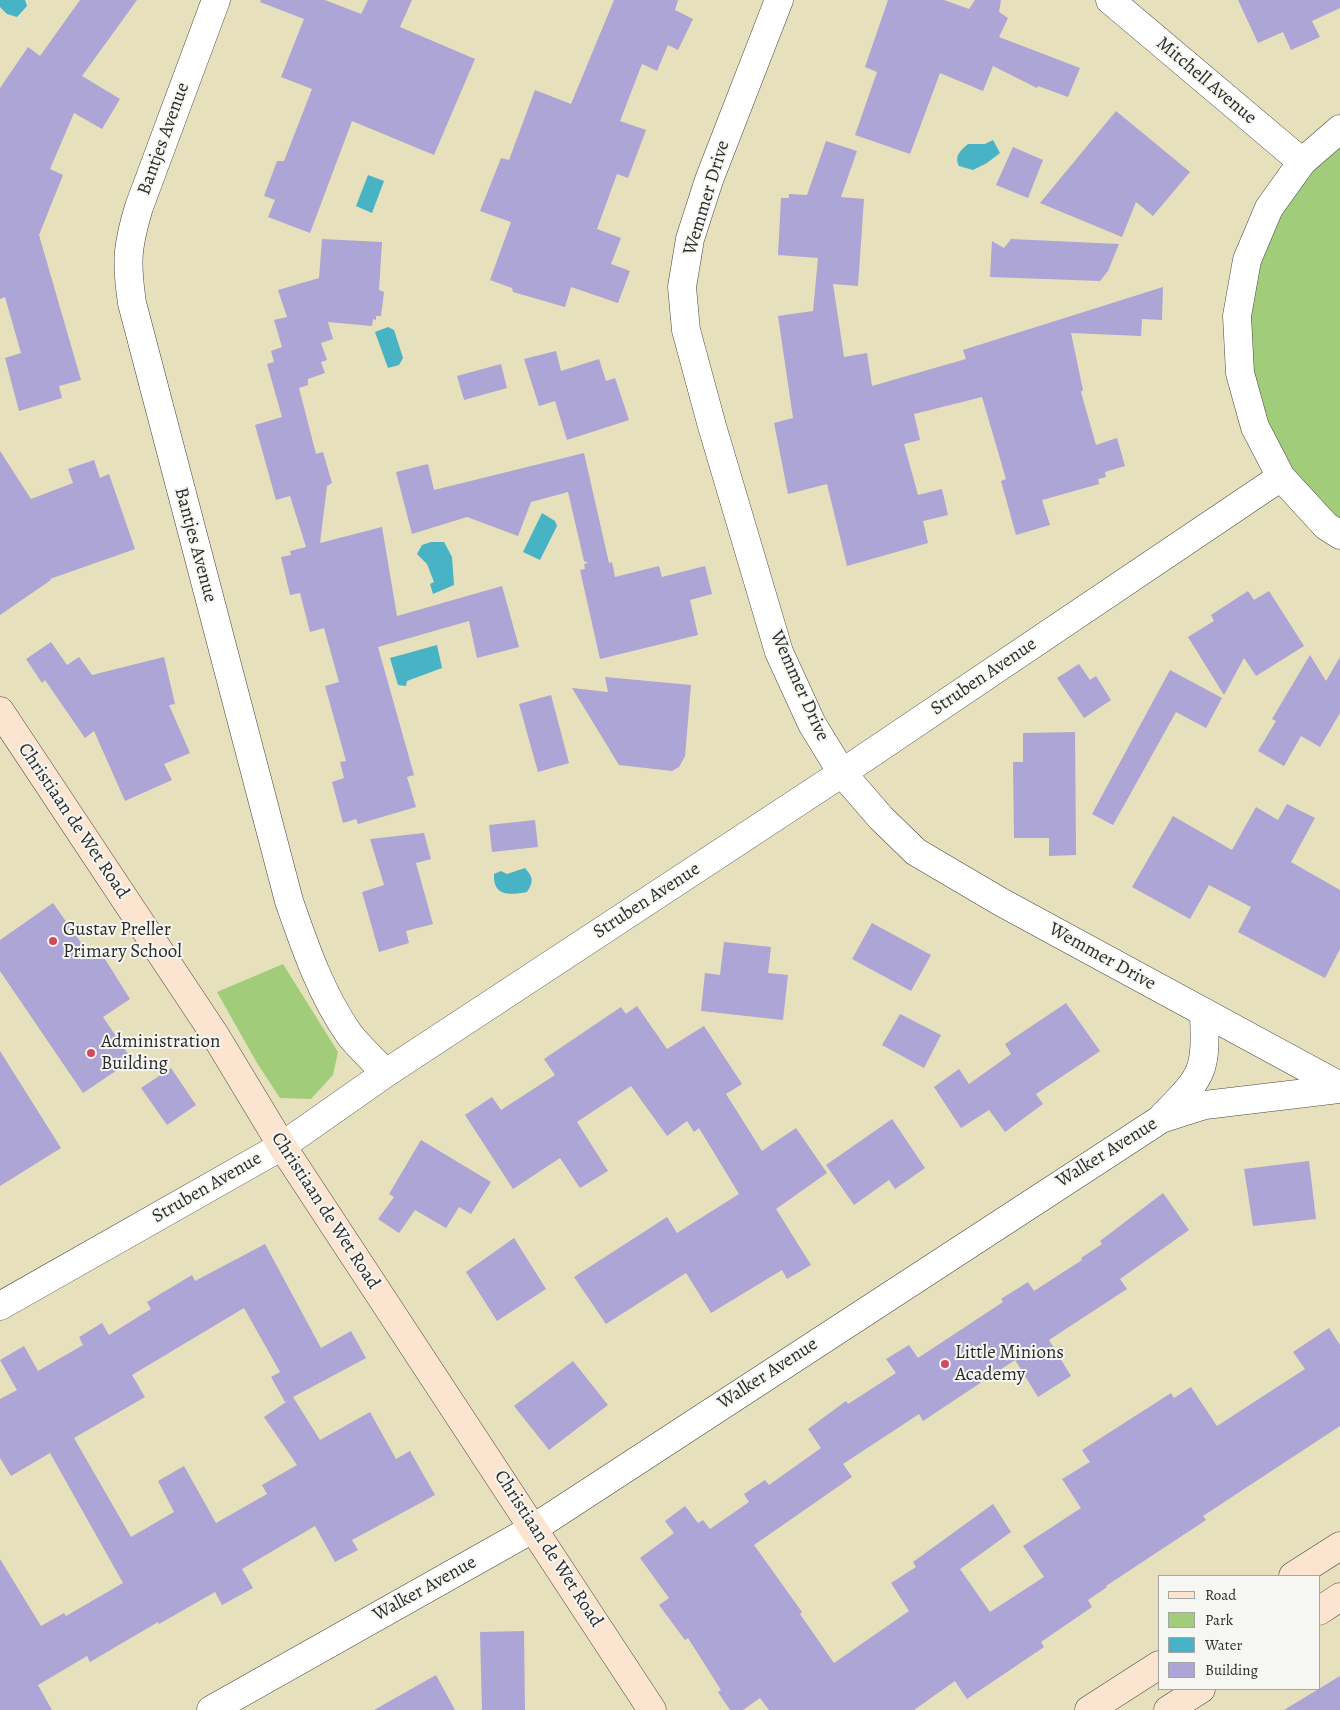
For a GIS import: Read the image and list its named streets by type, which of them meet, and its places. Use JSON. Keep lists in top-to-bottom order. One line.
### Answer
{"streets":{"main road":["Christiaan de Wet Road"],"street":["Mitchell Avenue","Bantjes Avenue","Wemmer Drive","Struben Avenue","Walker Avenue"]},"crossings":[["Bantjes Avenue","Struben Avenue"],["Wemmer Drive","Struben Avenue"],["Wemmer Drive","Walker Avenue"],["Struben Avenue","Christiaan de Wet Road"],["Christiaan de Wet Road","Walker Avenue"]],"places":["Gustav Preller Primary School","Administration Building","Little Minions Academy"],"legend":["Road","Park","Water","Building"]}
